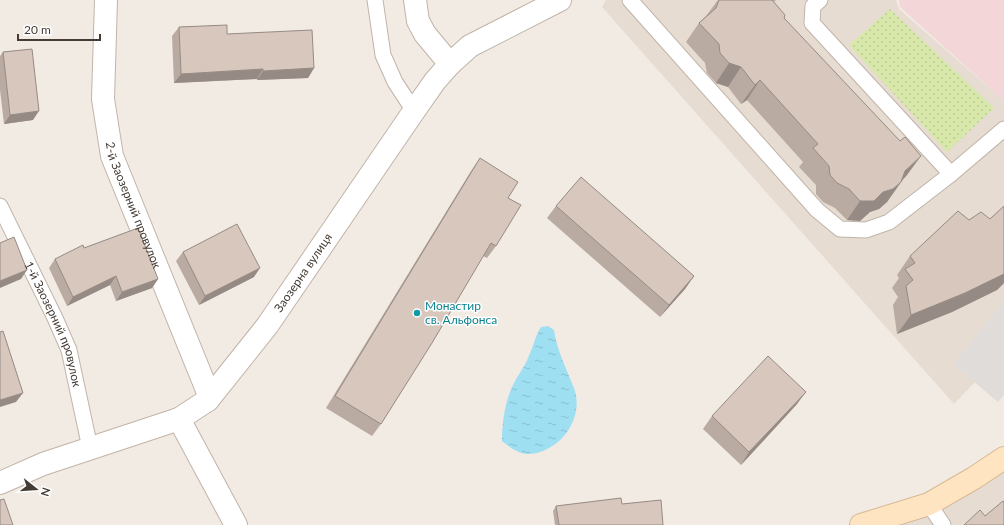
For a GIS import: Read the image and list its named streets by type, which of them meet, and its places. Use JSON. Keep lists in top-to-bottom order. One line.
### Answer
{"streets":{"street":["2-й Заозерний провулок","Заозерна вулиця"],"lane":["1-й Заозерний провулок"]},"crossings":[["2-й Заозерний провулок","Заозерна вулиця"],["Заозерна вулиця","1-й Заозерний провулок"]],"places":["Монастир св. Альфонса"],"scale_bar":"20 m","north":"right"}
